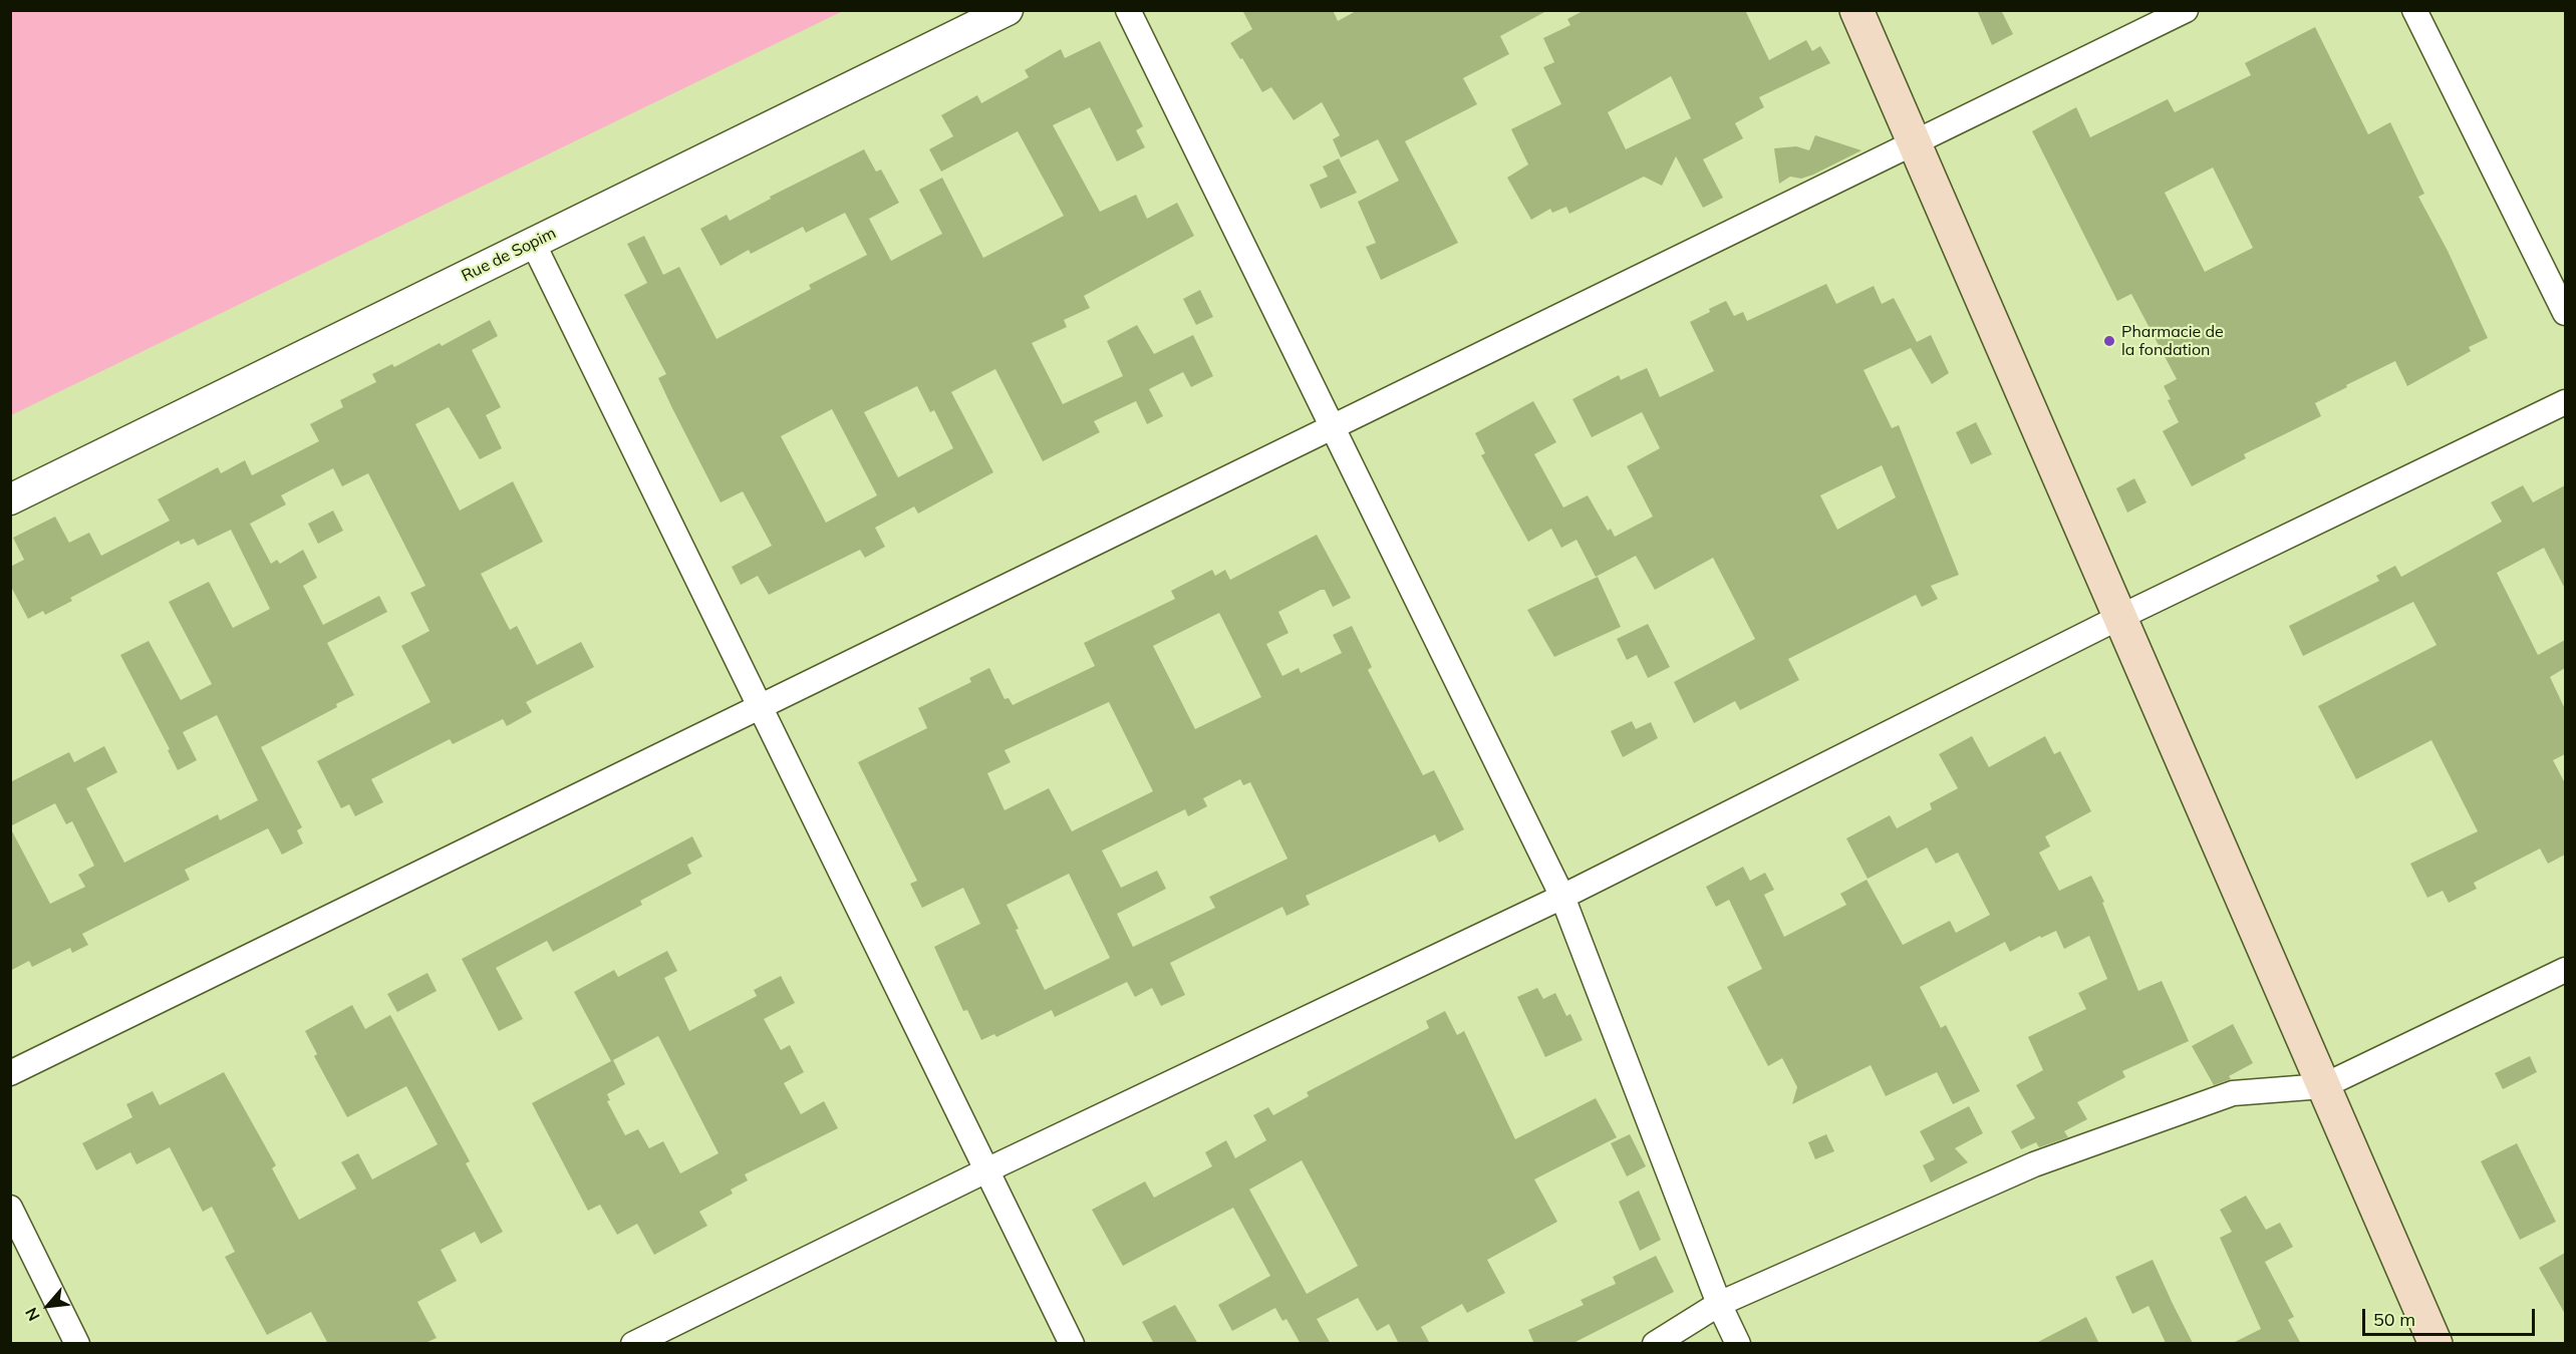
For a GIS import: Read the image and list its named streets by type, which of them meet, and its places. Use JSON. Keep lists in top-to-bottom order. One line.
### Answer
{"streets":{"street":["Rue de Sopim"]},"places":["Pharmacie de la fondation"],"scale_bar":"50 m","north":"bottom left"}
